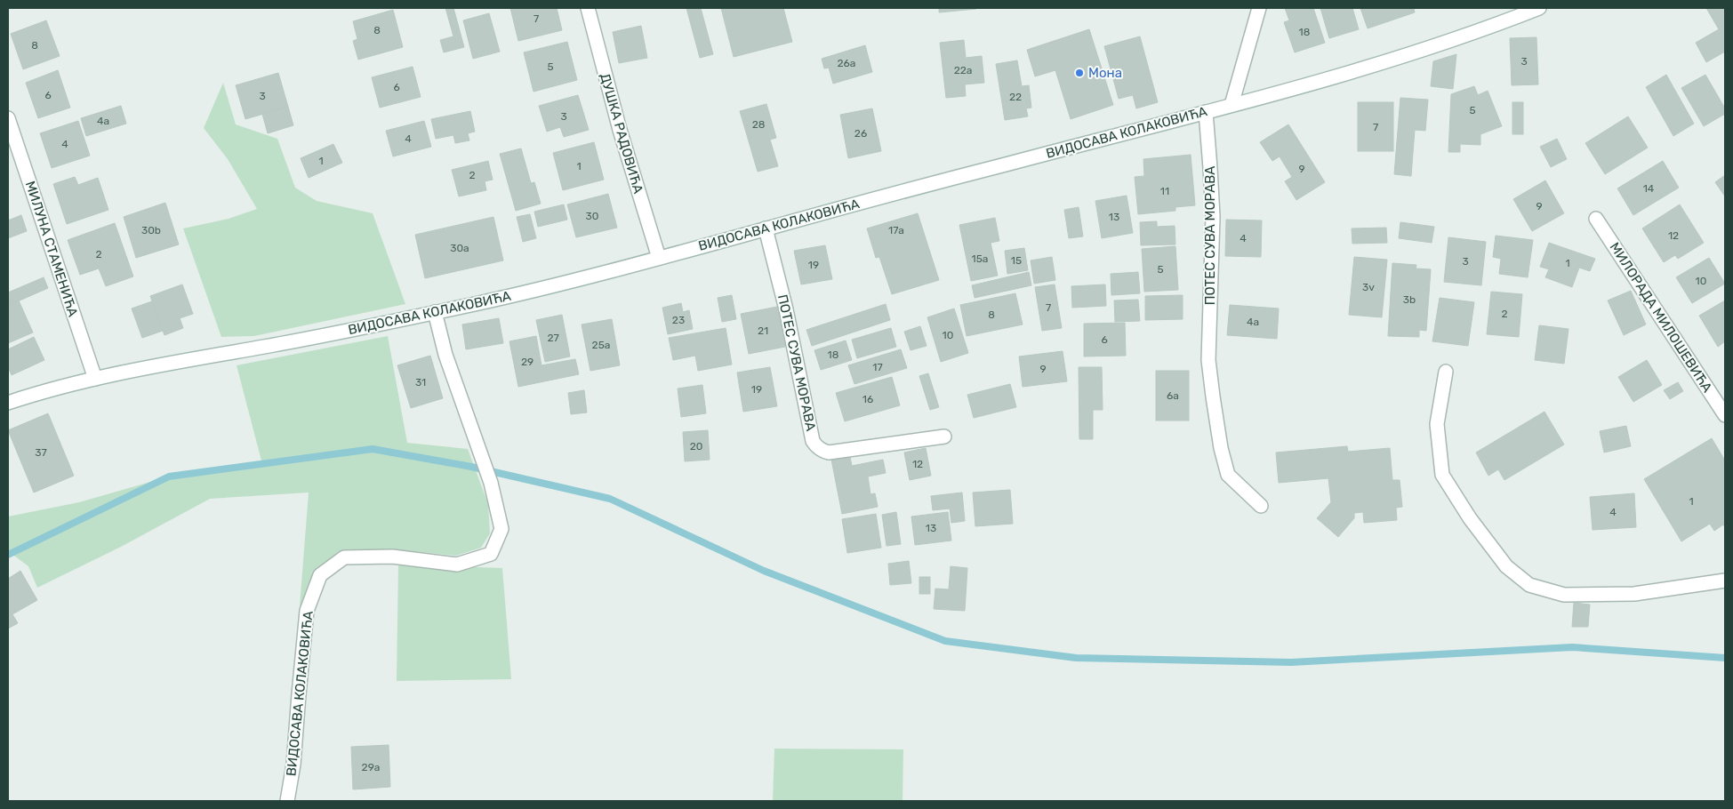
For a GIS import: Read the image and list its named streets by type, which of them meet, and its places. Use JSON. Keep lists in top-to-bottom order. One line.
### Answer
{"streets":{"street":["ВИДОСАВА КОЛАКОВИЋА","ДУШКА РАДОВИЋА","ПОТЕС СУВА МОРАВА","МИЛУНА СТАМЕНИЋА","МИЛОРАДА МИЛОШЕВИЋА"]},"crossings":[["ВИДОСАВА КОЛАКОВИЋА","ДУШКА РАДОВИЋА"],["ВИДОСАВА КОЛАКОВИЋА","ПОТЕС СУВА МОРАВА"],["ВИДОСАВА КОЛАКОВИЋА","МИЛУНА СТАМЕНИЋА"]],"places":["Мона"],"house_numbers":["7","8","18","8","3","26a","5","22a","6","6","3","22","5","3","4a","28","7","26","4","4","1","1","9","2","14","11","9","30","13","30b","17a","12","4","30a","2","15a","15","3","1","19","5","10","3v","3b","7","2","8","23","4a","21","10","27","6","25a","18","29","17","9","31","19","6a","16","20","37","12","1","4","13","29a"]}
